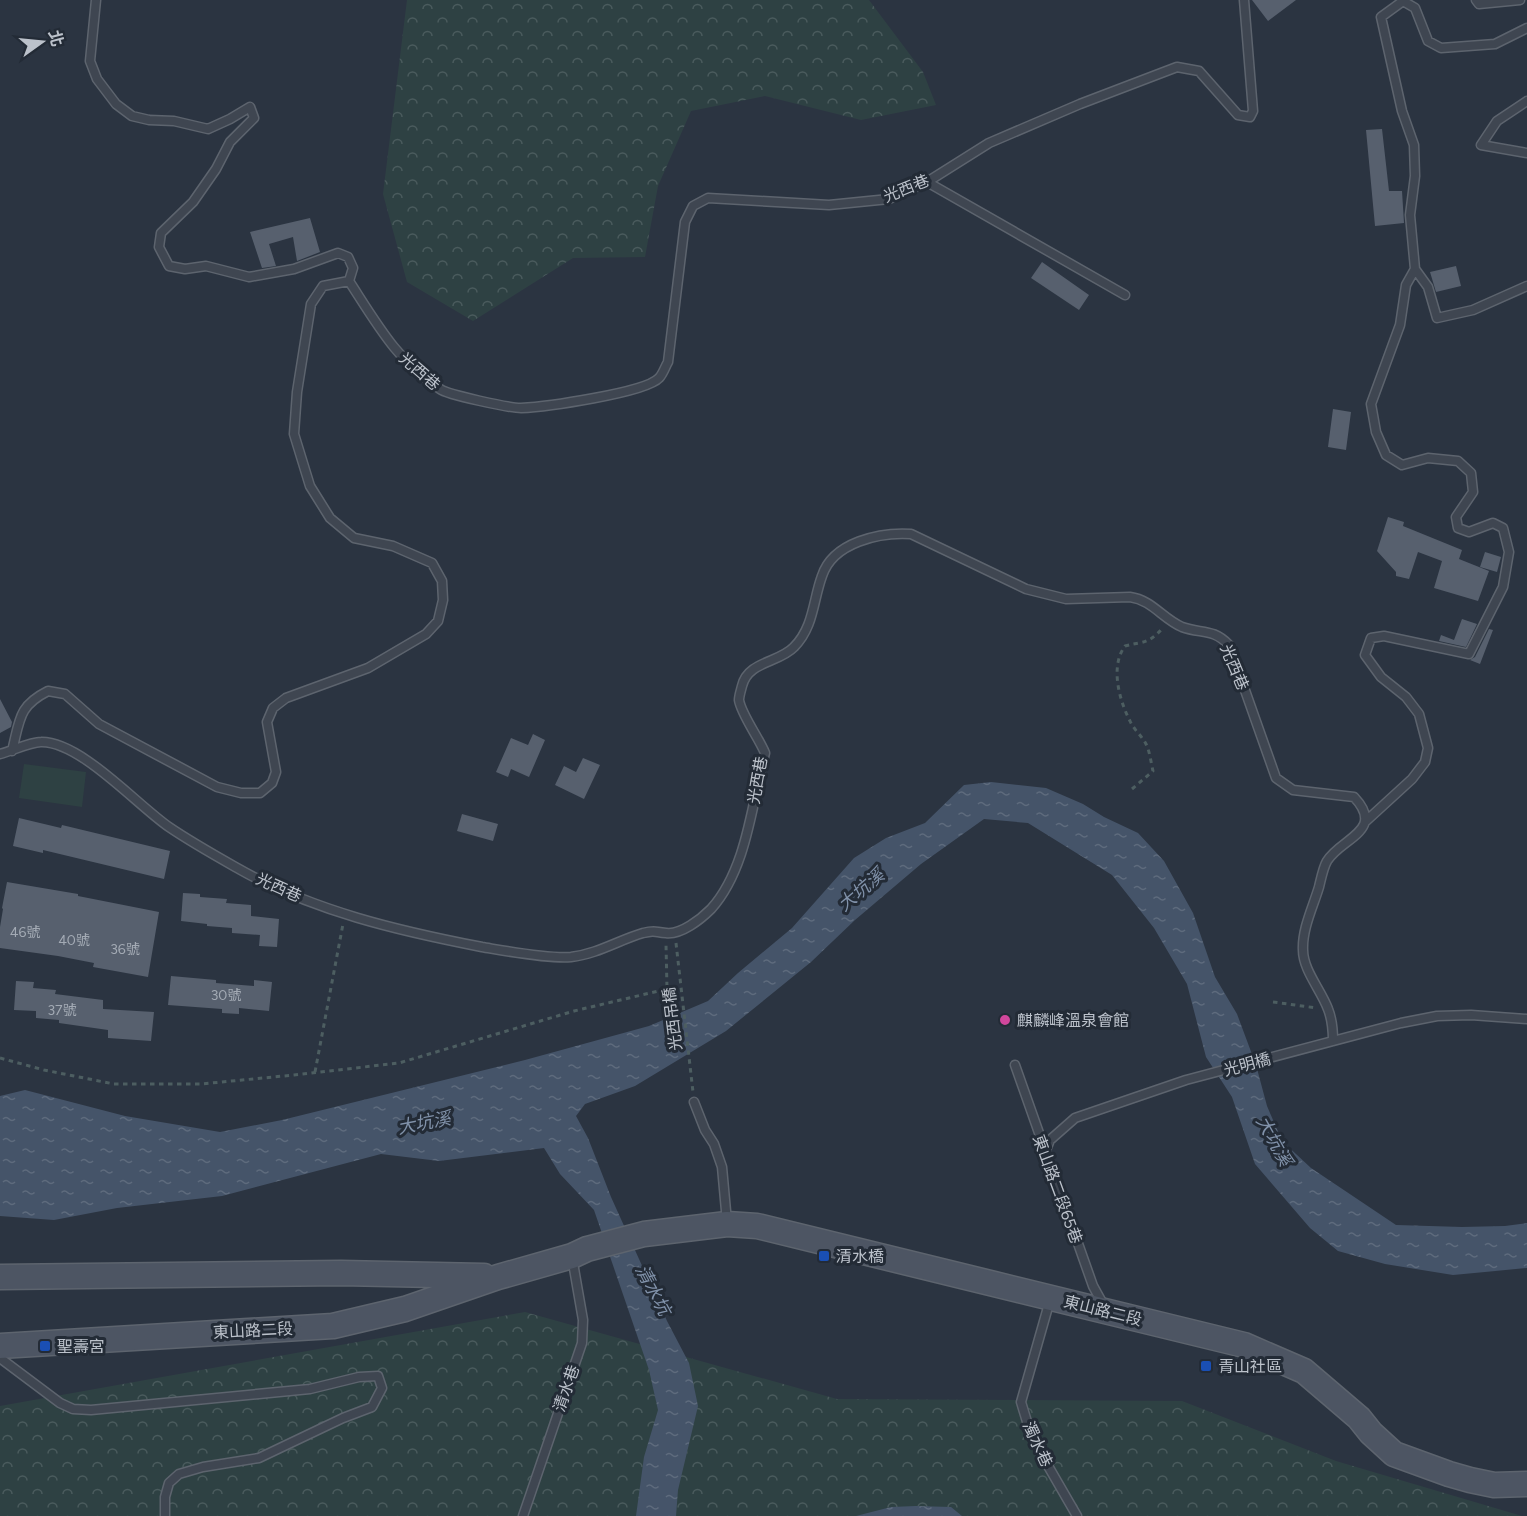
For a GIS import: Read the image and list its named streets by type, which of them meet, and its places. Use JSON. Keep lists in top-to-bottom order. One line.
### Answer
{"streets":{"main road":["東山路二段"],"lane":["光西巷","光明橋","東山路二段65巷","清水巷","濁水巷"],"path":["光西吊橋"]},"crossings":[["光西巷","光西吊橋"],["光明橋","東山路二段65巷"],["東山路二段65巷","東山路二段"],["東山路二段","清水巷"],["東山路二段","濁水巷"]],"water":["大坑溪","清水坑"],"places":{"other":["麒麟峰溫泉會館"],"transit":["清水橋","聖壽宮","青山社區"]},"house_numbers":["46號","40號","36號","30號","37號"],"north":"right"}
